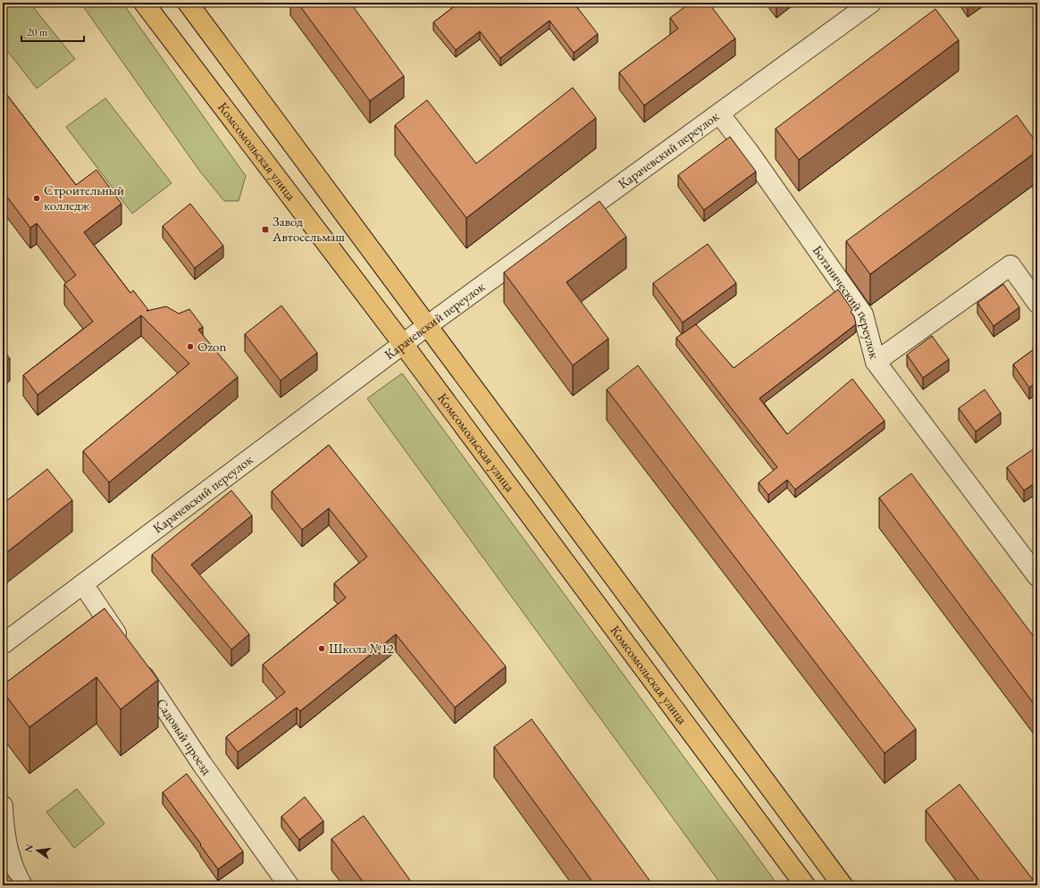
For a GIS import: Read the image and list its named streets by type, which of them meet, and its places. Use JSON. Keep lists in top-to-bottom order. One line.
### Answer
{"streets":{"main road":["Комсомольская улица"],"street":["Карачевский переулок","Ботанический переулок","Садовый проезд"]},"crossings":[["Карачевский переулок","Комсомольская улица"],["Карачевский переулок","Ботанический переулок"],["Карачевский переулок","Садовый проезд"]],"places":{"other":["Строительный колледж","Ozon","Школа №12"],"transit":["Завод Автосельмаш"]},"scale_bar":"20 m","north":"left"}
